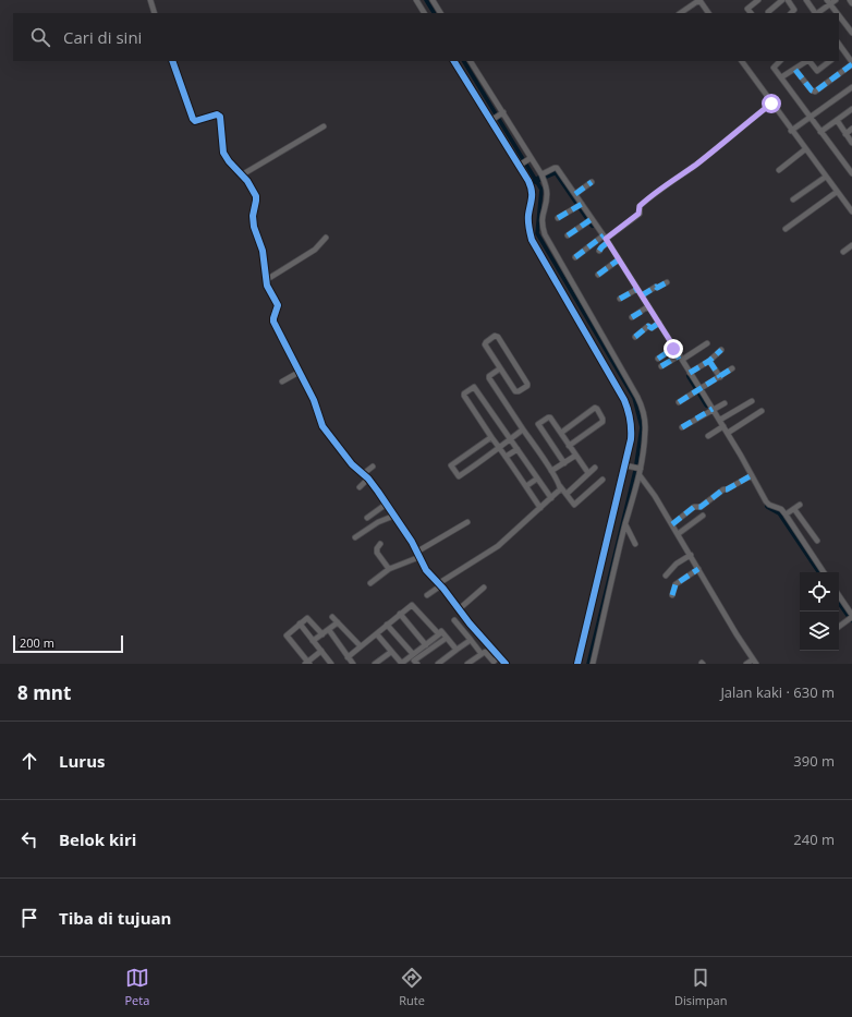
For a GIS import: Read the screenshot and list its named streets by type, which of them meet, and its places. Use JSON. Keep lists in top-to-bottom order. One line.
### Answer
{"scale_bar":"200 m","page":{"search":"Cari di sini","scale":"200 m","heading":["8 mnt","Jalan kaki · 630 m"],"list":[["Lurus","390 m"],["Belok kiri","240 m"],"Tiba di tujuan"],"nav":["Peta","Rute","Disimpan"]}}
